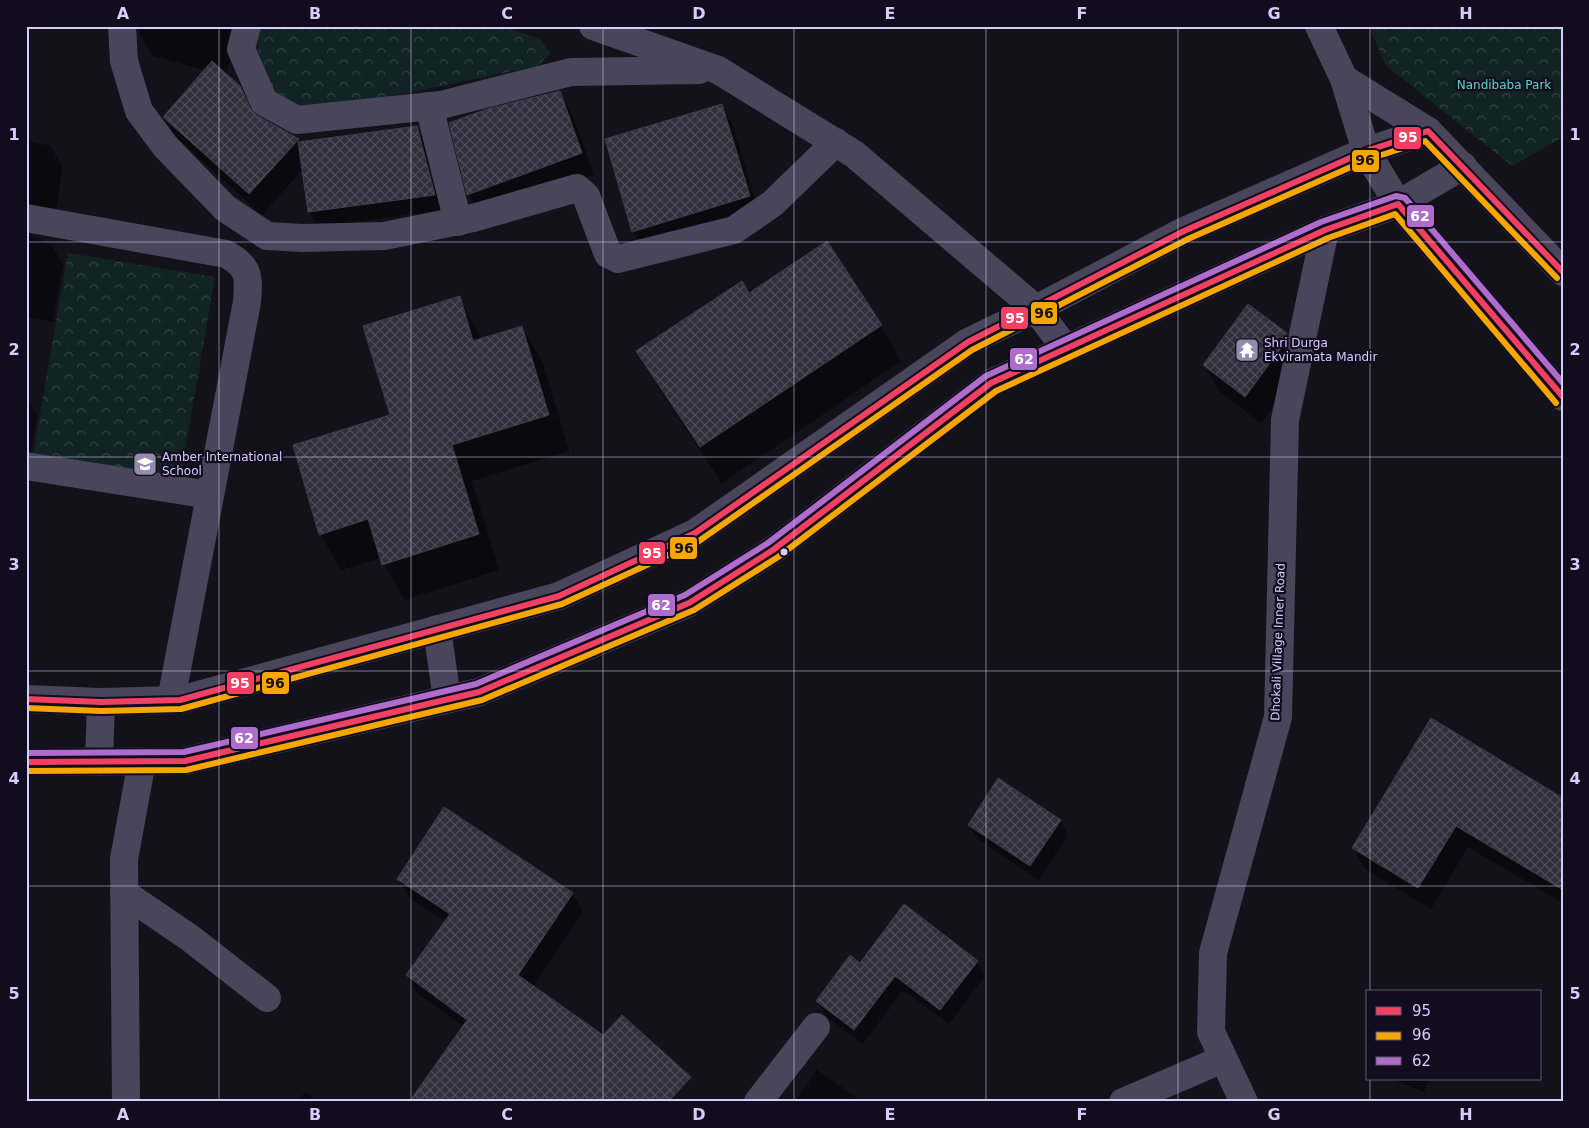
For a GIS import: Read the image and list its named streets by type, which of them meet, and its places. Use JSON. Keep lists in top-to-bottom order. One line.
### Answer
{"streets":{"street":["Dhokali Village Inner Road"]},"parks":["Nandibaba Park"],"places":{"temple":["Shri Durga Ekviramata Mandir"],"school or university":["Amber International School"]},"lines":["transit line 95","transit line 96","transit line 62"],"legend":["95","96","62"],"grid":{"columns":["A","B","C","D","E","F","G","H"],"rows":["1","2","3","4","5"]}}
